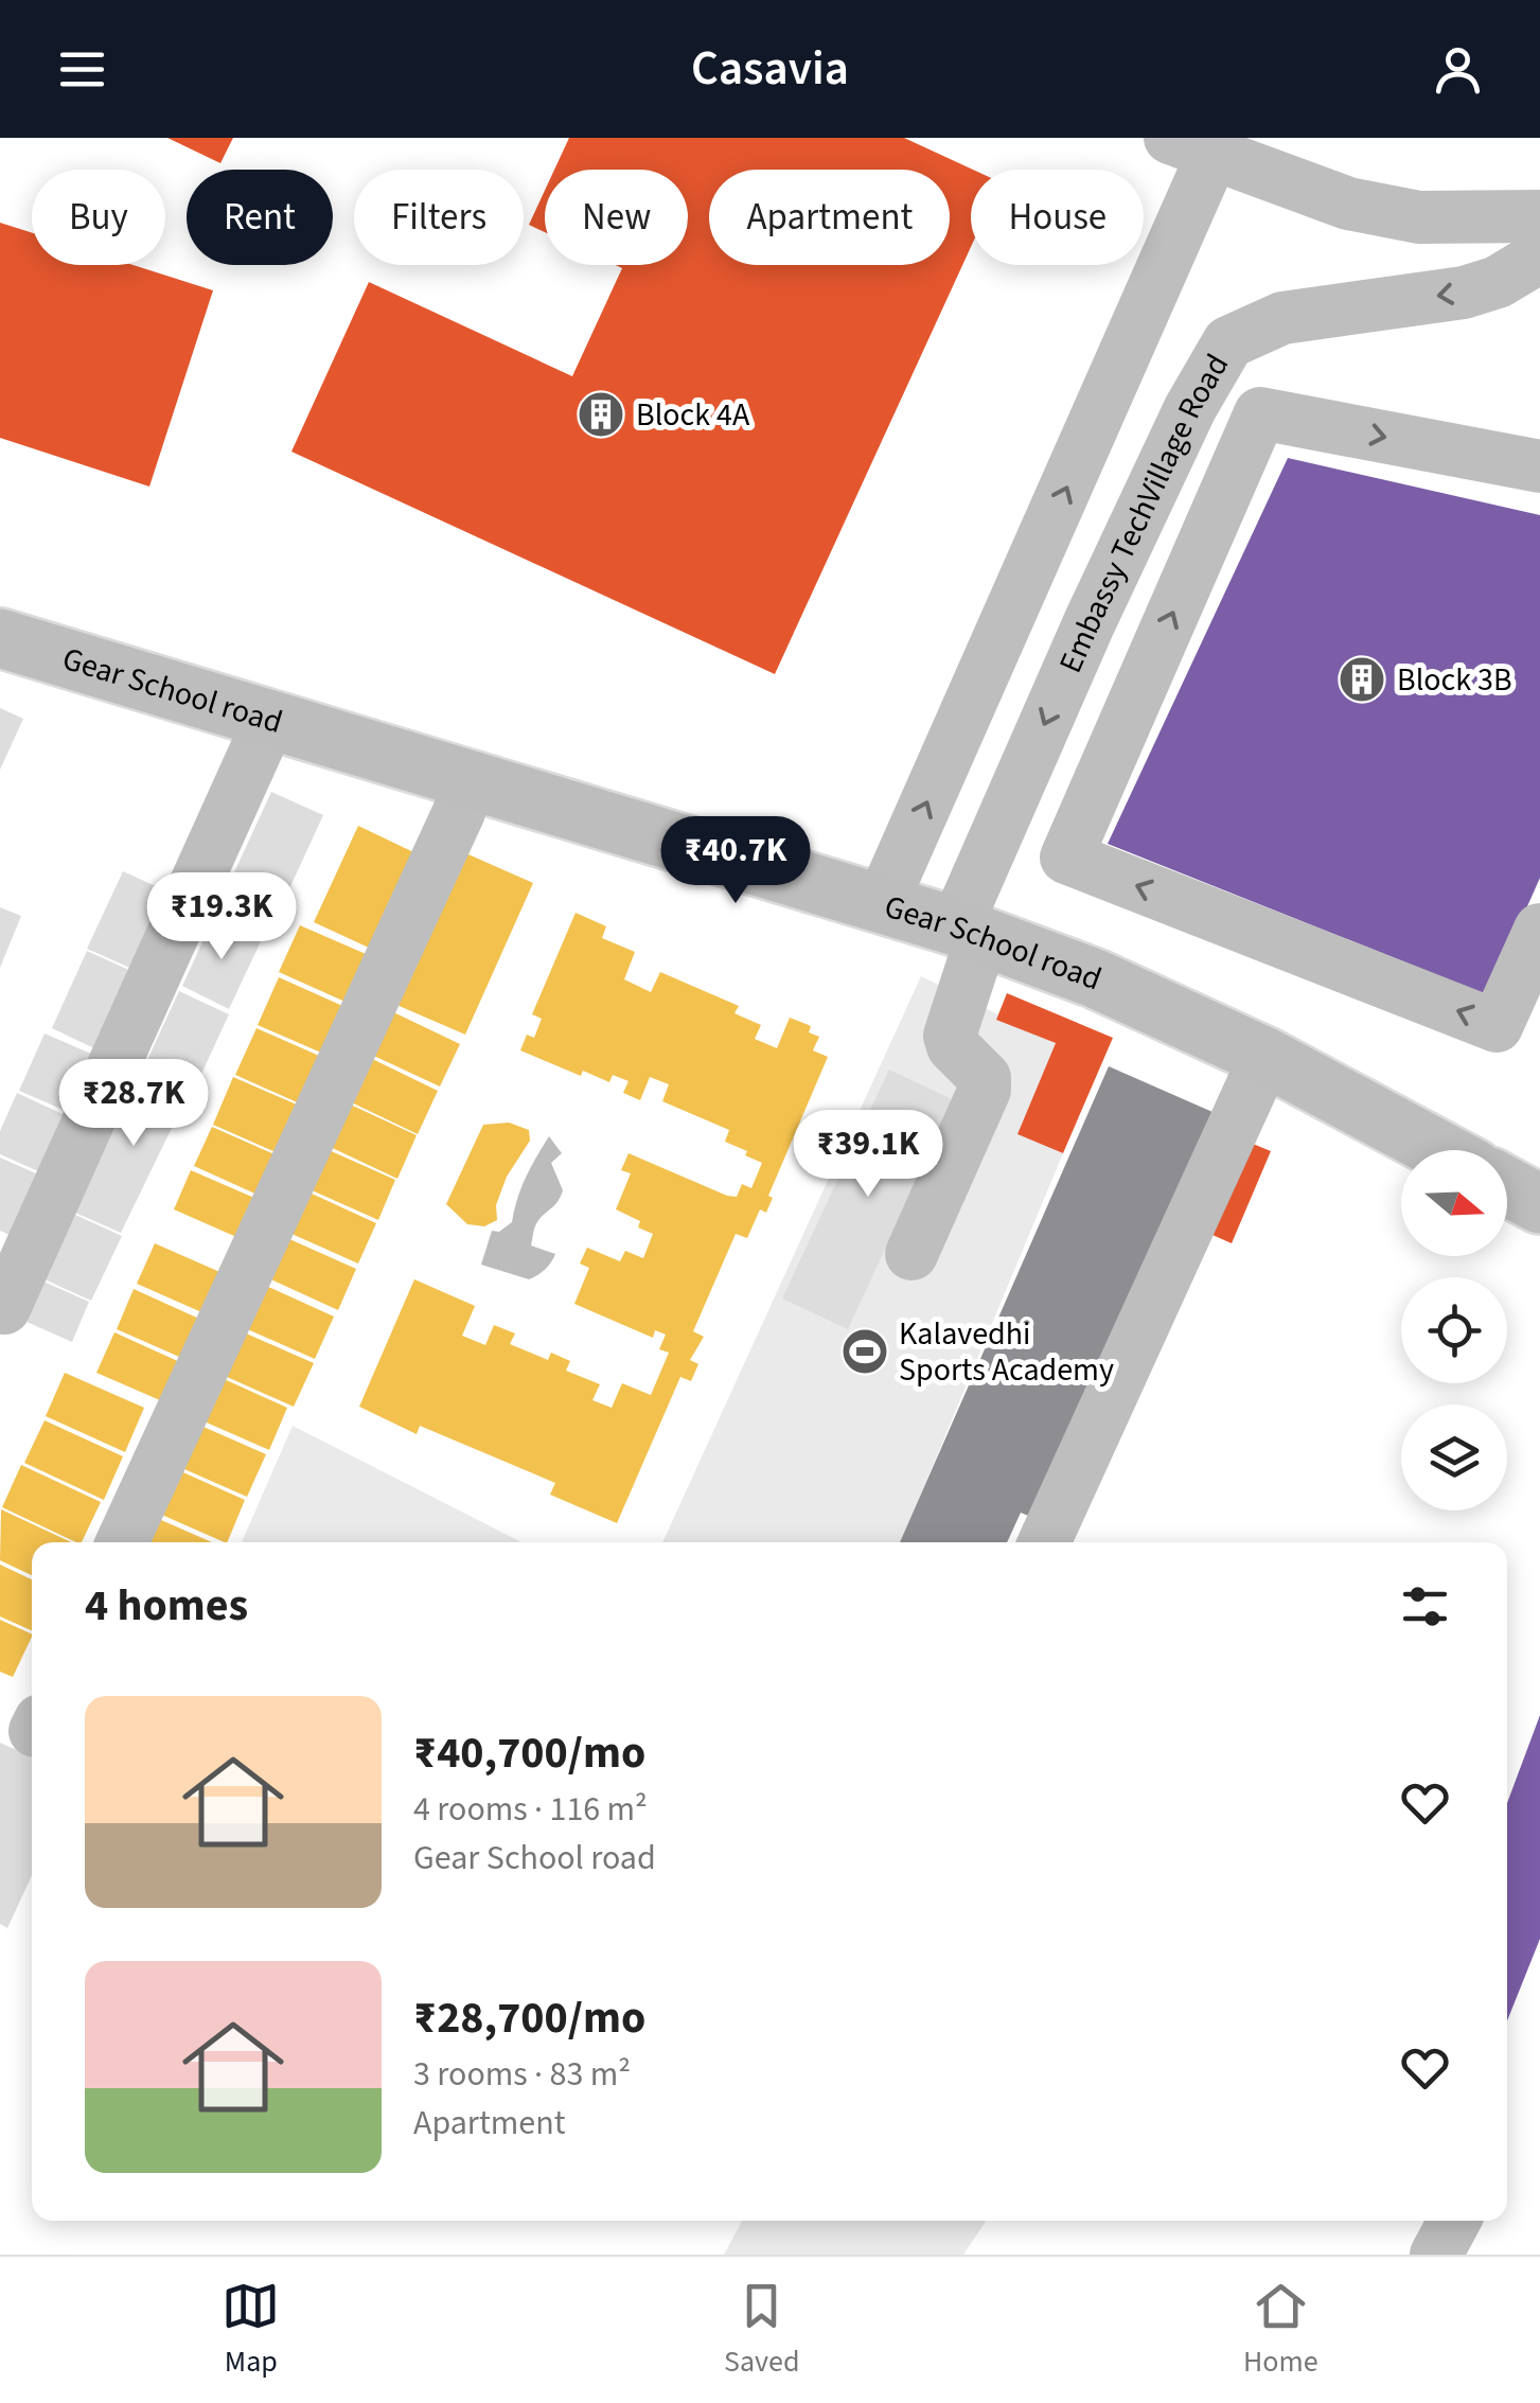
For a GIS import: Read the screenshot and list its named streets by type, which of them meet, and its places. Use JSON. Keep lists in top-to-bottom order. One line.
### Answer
{"streets":{"main road":["Gear School road"],"street":["Embassy TechVillage Road"]},"crossings":[["Embassy TechVillage Road","Gear School road"]],"places":{"building":["Block 4A","Block 3B"],"sports":["Kalavedhi Sports Academy"]},"north":"right","page":{"header":"Casavia","chip":["Buy","Rent","Filters","New","Apartment","House"],"price":["₹40.7K","₹19.3K","₹28.7K","₹39.1K"],"heading":"4 homes","list":[{"name":"₹40,700/mo","note":"4 rooms · 116 m² · Gear School road"},{"name":"₹28,700/mo","note":"3 rooms · 83 m² · Apartment"}],"tabs":["Map","Saved","Home"]}}
